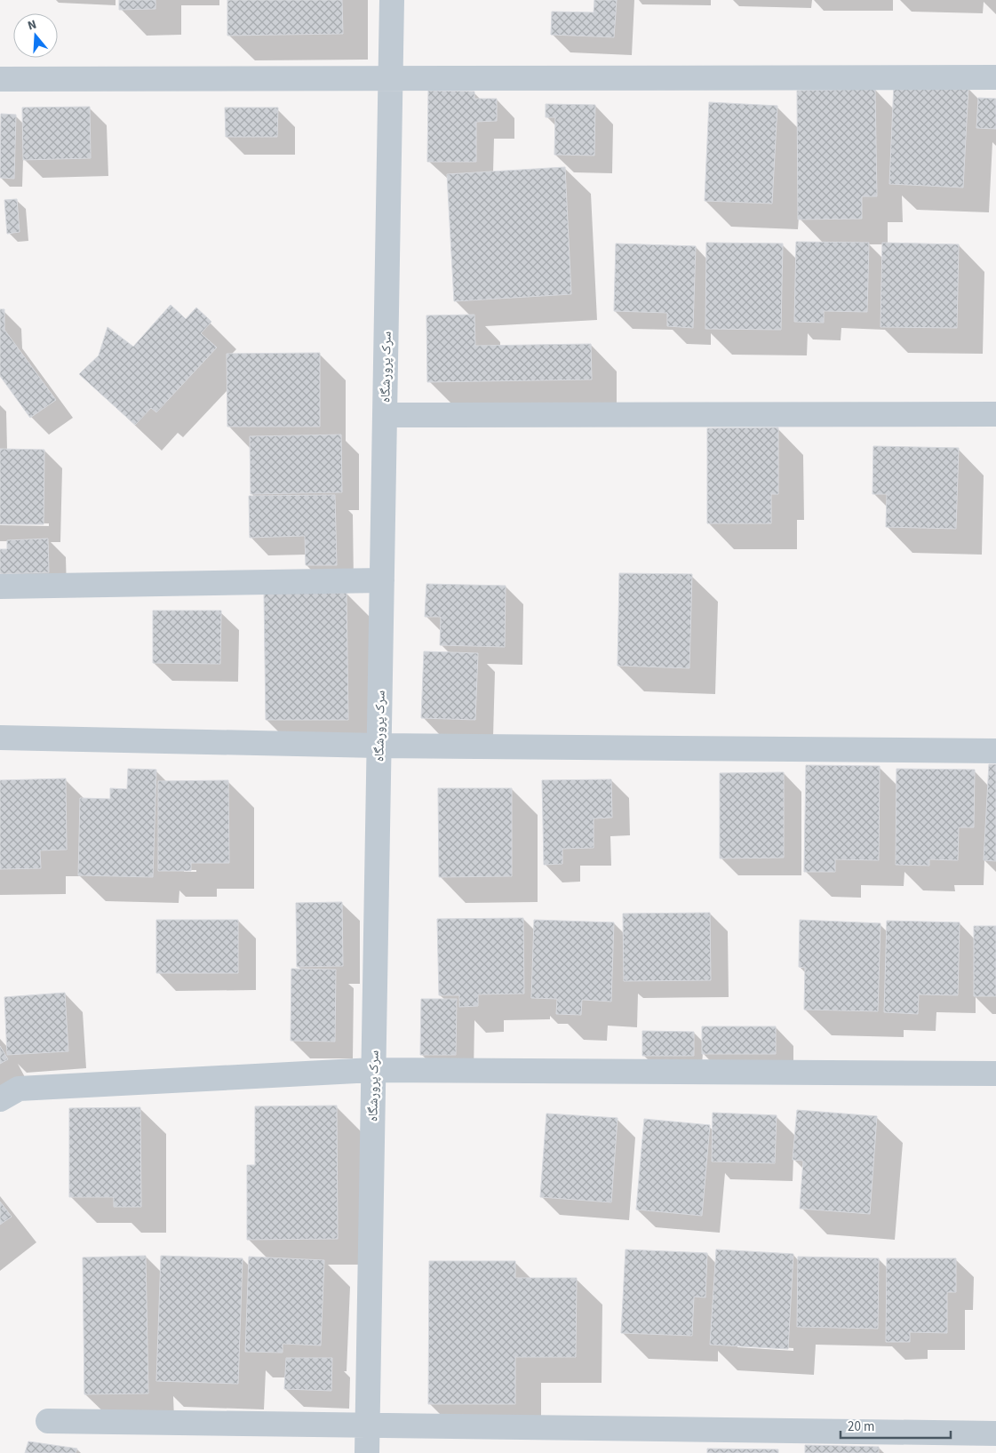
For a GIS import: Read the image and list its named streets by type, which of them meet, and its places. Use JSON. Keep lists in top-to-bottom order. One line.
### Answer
{"streets":{"street":["سرک پرورشگاه"]},"scale_bar":"20 m","north":"top"}
